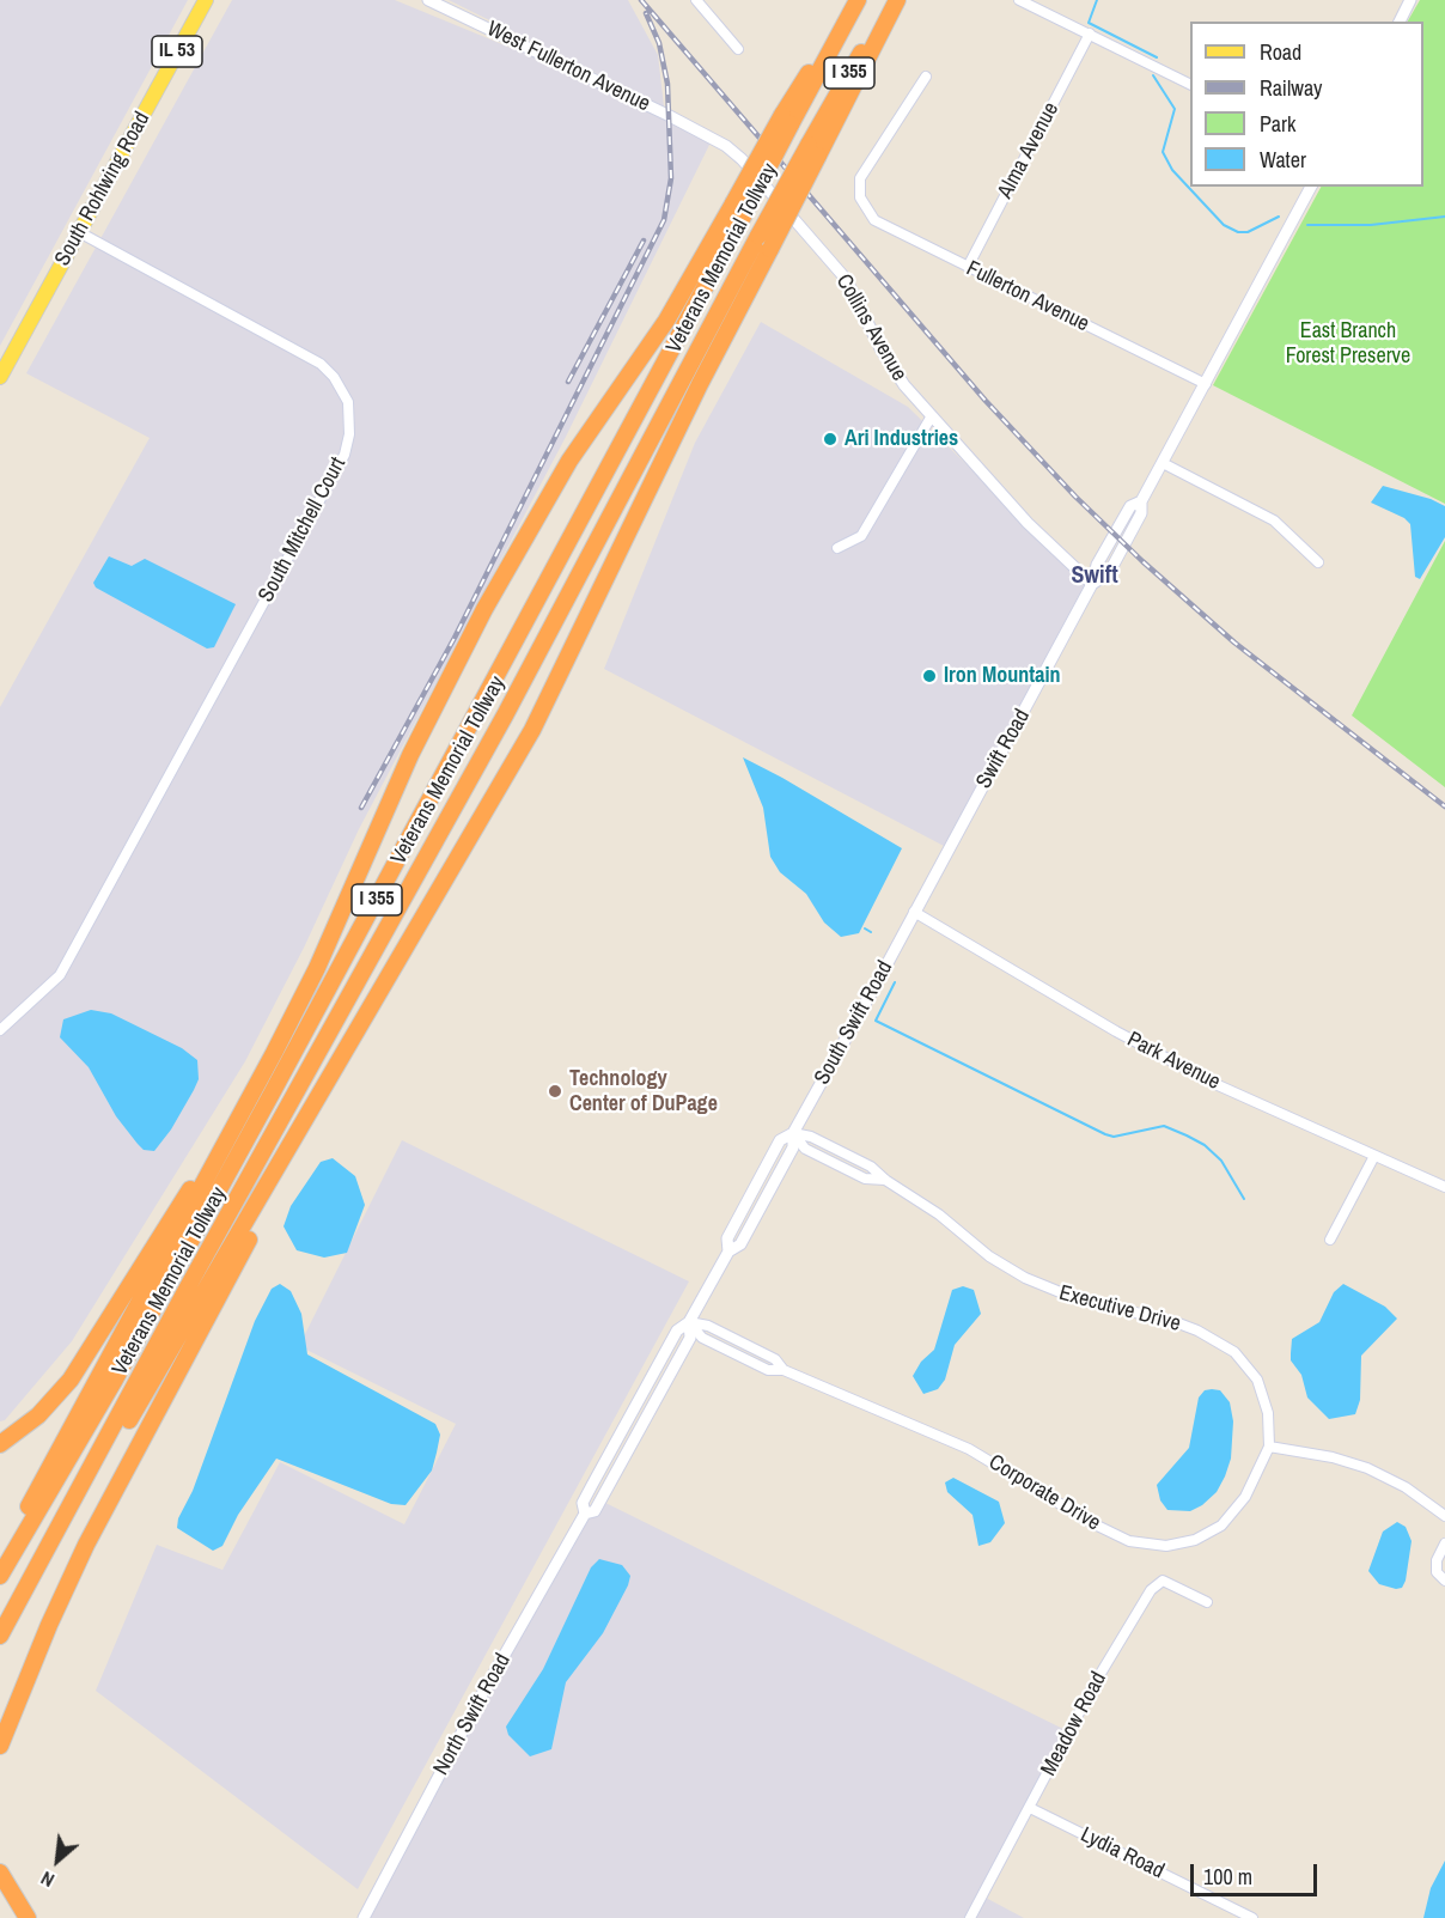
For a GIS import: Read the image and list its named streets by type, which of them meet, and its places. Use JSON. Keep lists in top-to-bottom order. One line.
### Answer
{"streets":{"highway":["I 355","Veterans Memorial Tollway"],"main road":["IL 53","South Rohlwing Road"],"street":["West Fullerton Avenue","Alma Avenue","Fullerton Avenue","Collins Avenue","South Mitchell Court","Swift Road","South Swift Road","Park Avenue","Executive Drive","Corporate Drive","North Swift Road","Meadow Road","Lydia Road"]},"crossings":[["West Fullerton Avenue","Collins Avenue"],["Alma Avenue","Fullerton Avenue"],["South Rohlwing Road","South Mitchell Court"],["Fullerton Avenue","Swift Road"],["Collins Avenue","Swift Road"],["Swift Road","South Swift Road"],["Swift Road","Park Avenue"],["South Swift Road","Park Avenue"],["South Swift Road","Executive Drive"],["South Swift Road","Corporate Drive"],["South Swift Road","North Swift Road"],["Executive Drive","Corporate Drive"],["Corporate Drive","North Swift Road"],["Meadow Road","Lydia Road"]],"districts":["Swift"],"parks":["East Branch Forest Preserve"],"places":["Ari Industries","Iron Mountain","Technology Center of DuPage"],"legend":["Road","Railway","Park","Water"],"scale_bar":"100 m","north":"bottom left"}
